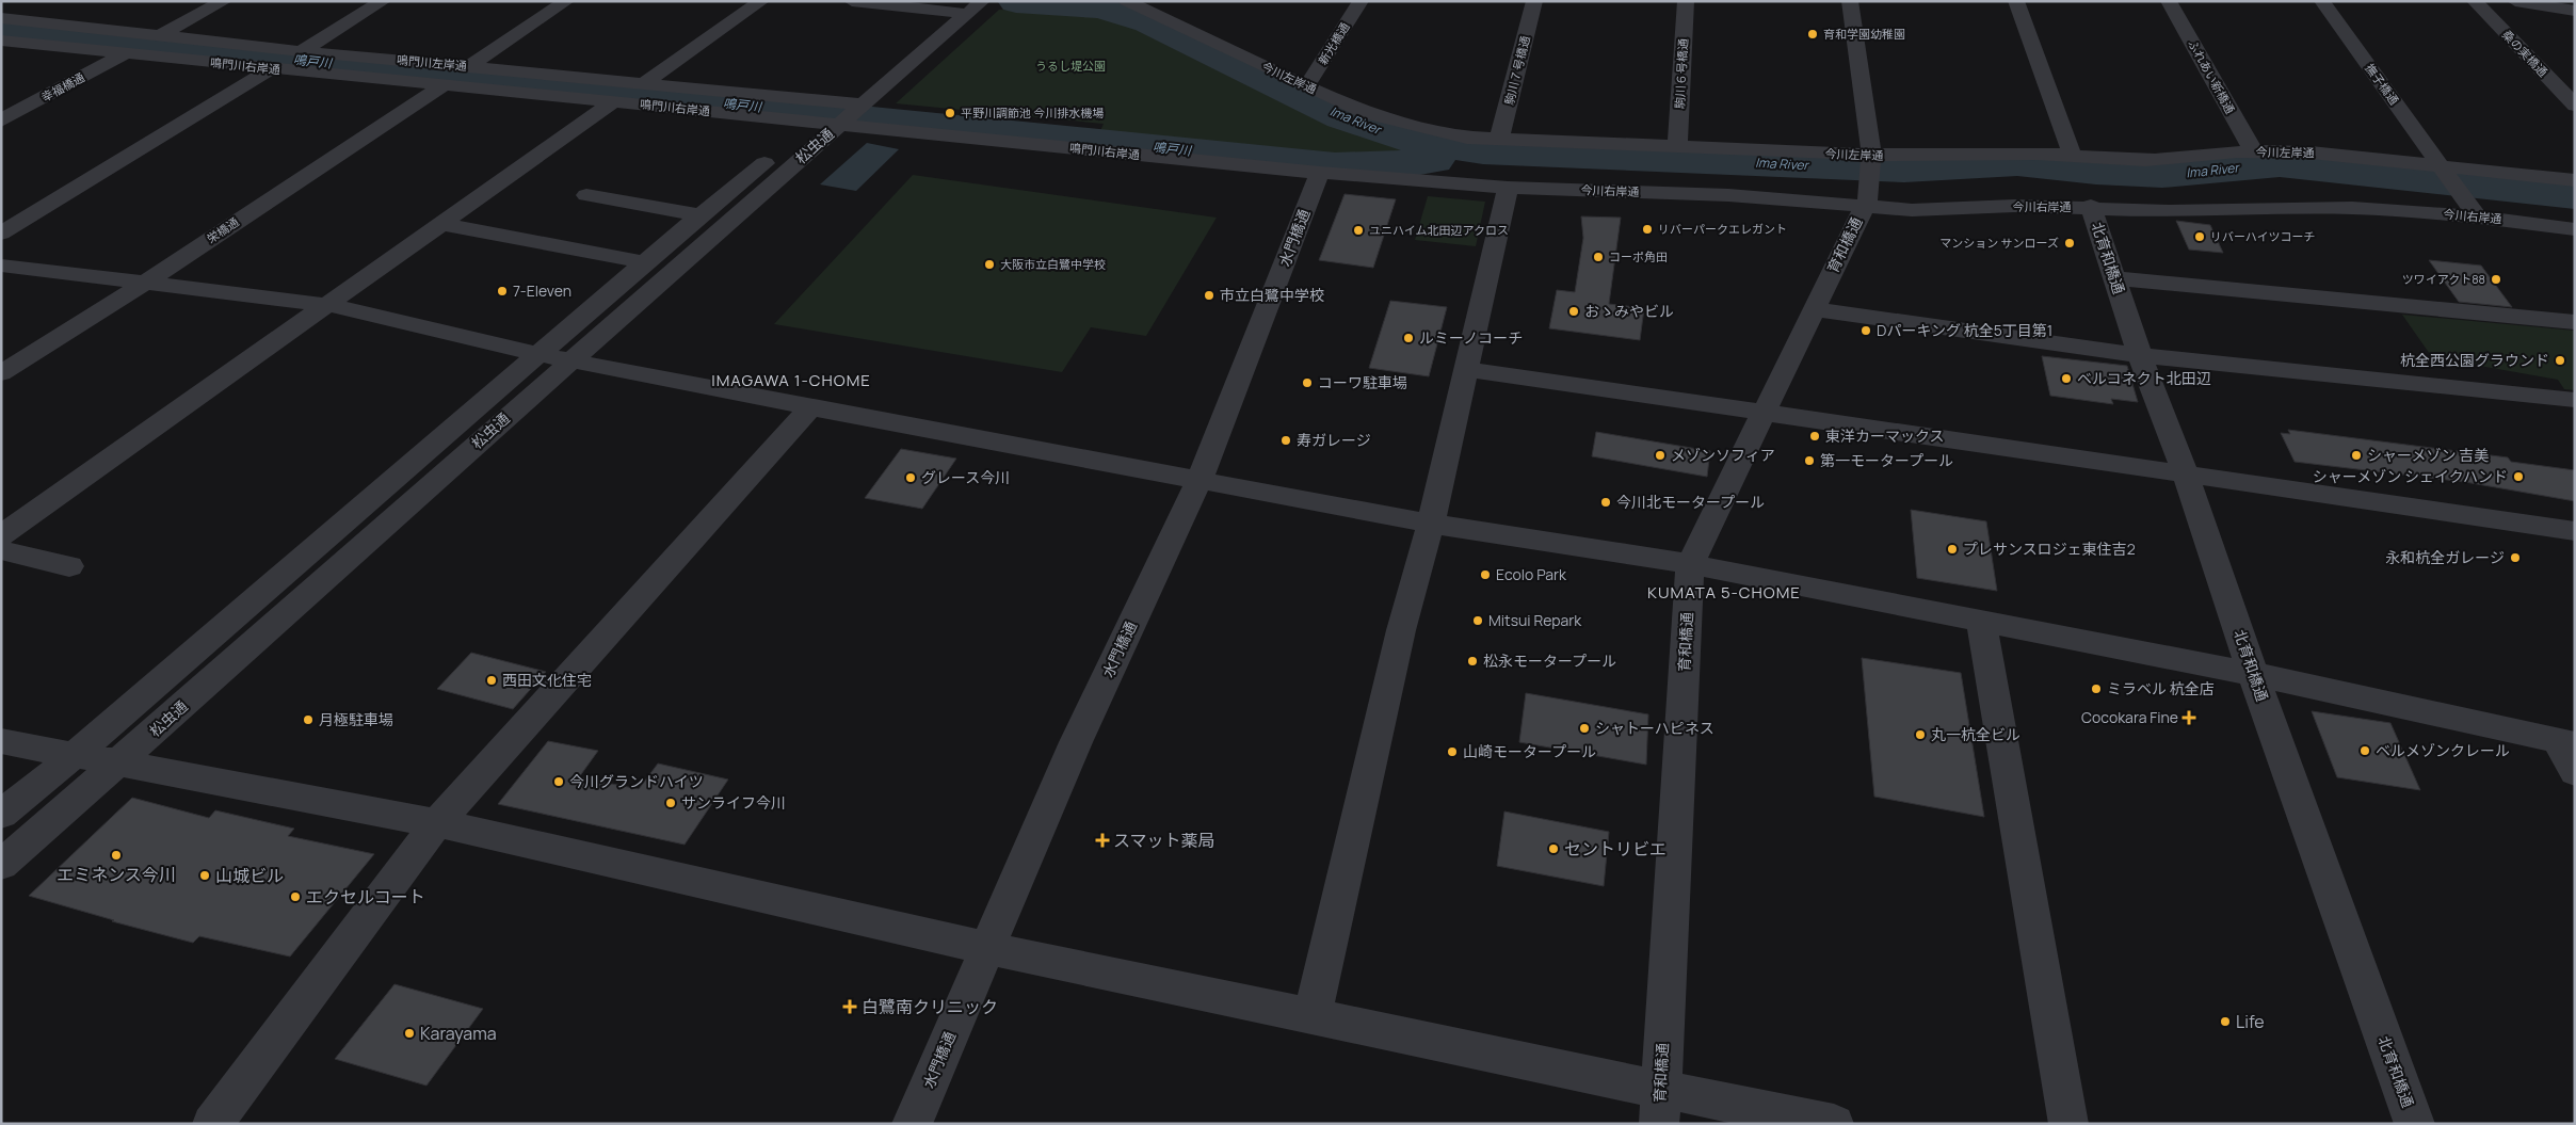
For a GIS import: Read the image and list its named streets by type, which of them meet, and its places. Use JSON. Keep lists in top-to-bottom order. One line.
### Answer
{"streets":{"street":["新光橋通","桑の実橋通","鳴門川左岸通","鳴門川右岸通","駒川７号橋通","駒川６号橋通","ふれあい新橋通","今川左岸通","撫子橋通","幸福橋通","松虫通","今川右岸通","栄橋通","水門橋通","育和橋通","北育和橋通"]},"crossings":[["新光橋通","今川左岸通"],["鳴門川左岸通","松虫通"],["鳴門川右岸通","幸福橋通"],["鳴門川右岸通","松虫通"],["鳴門川右岸通","今川右岸通"],["鳴門川右岸通","栄橋通"],["鳴門川右岸通","水門橋通"],["駒川７号橋通","今川左岸通"],["駒川６号橋通","今川左岸通"],["ふれあい新橋通","今川左岸通"],["今川左岸通","撫子橋通"],["撫子橋通","今川右岸通"],["今川右岸通","育和橋通"],["今川右岸通","北育和橋通"]],"districts":["IMAGAWA 1-CHOME","KUMATA 5-CHOME"],"water":["鳴戸川","Ima River"],"parks":["うるし堤公園"],"places":{"other":["育和学園幼稚園","平野川調節池 今川排水機場","リバーパークエレガント","ユニハイム北田辺アクロス","リバーハイツコーチ","マンション サンローズ","コーポ角田","大阪市立白鷺中学校","ツワイアクト88","7-Eleven","市立白鷺中学校","おゝみやビル","Dパーキング 杭全5丁目第1","ルミーノコーチ","杭全西公園グラウンド","ベルコネクト北田辺","コーワ駐車場","東洋カーマックス","寿ガレージ","メゾンソフィア","シャーメゾン 吉美","第一モータープール","シャーメゾン シェイクハンド","グレース今川","今川北モータープール","プレサンスロジェ東住吉2","永和杭全ガレージ","Ecolo Park","Mitsui Repark","松永モータープール","西田文化住宅","ミラベル 杭全店","月極駐車場","シャトーハピネス","丸一杭全ビル","ベルメゾンクレール","山崎モータープール","今川グランドハイツ","サンライフ今川","セントリビエ","エミネンス今川","山城ビル","エクセルコート","Life","Karayama"],"health":["Cocokara Fine","スマット薬局","白鷺南クリニック"]}}
